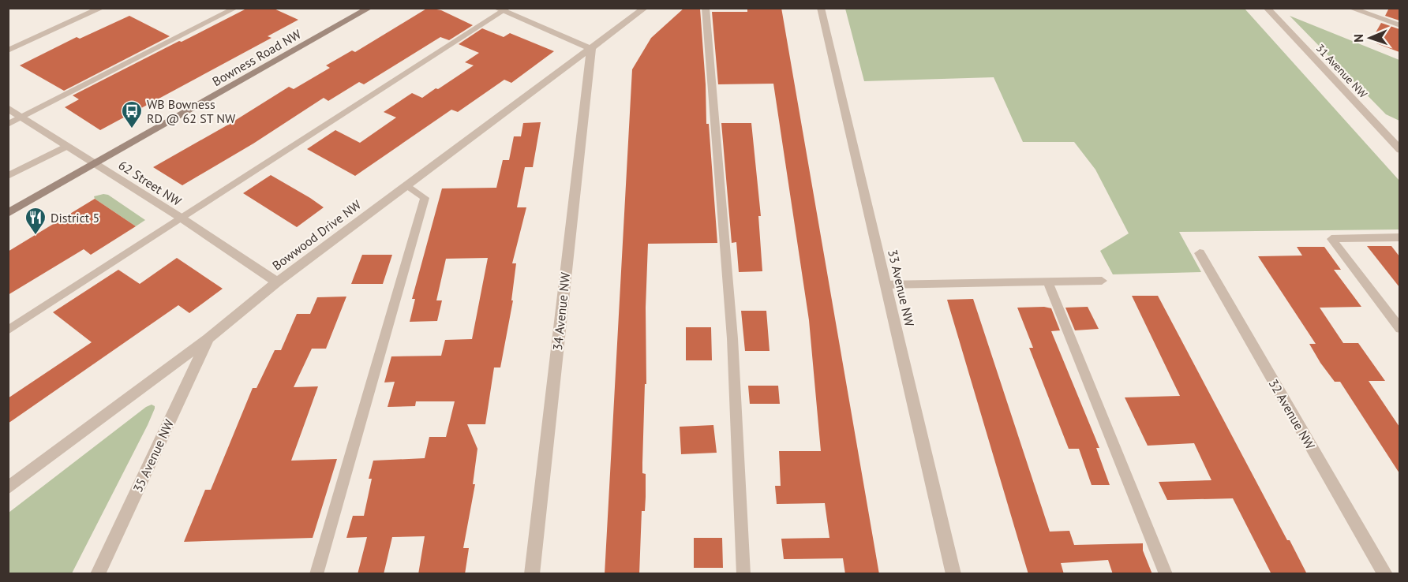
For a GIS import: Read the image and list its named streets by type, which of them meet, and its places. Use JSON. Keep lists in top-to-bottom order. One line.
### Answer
{"streets":{"street":["Bowness Road NW","31 Avenue NW","62 Street NW","Bowwood Drive NW","33 Avenue NW","34 Avenue NW","32 Avenue NW","35 Avenue NW"]},"crossings":[["Bowness Road NW","62 Street NW"],["62 Street NW","Bowwood Drive NW"],["Bowwood Drive NW","34 Avenue NW"],["Bowwood Drive NW","35 Avenue NW"]],"places":{"bus stop":["WB Bowness RD @ 62 ST NW"],"restaurant":["District 5"]},"north":"left"}
